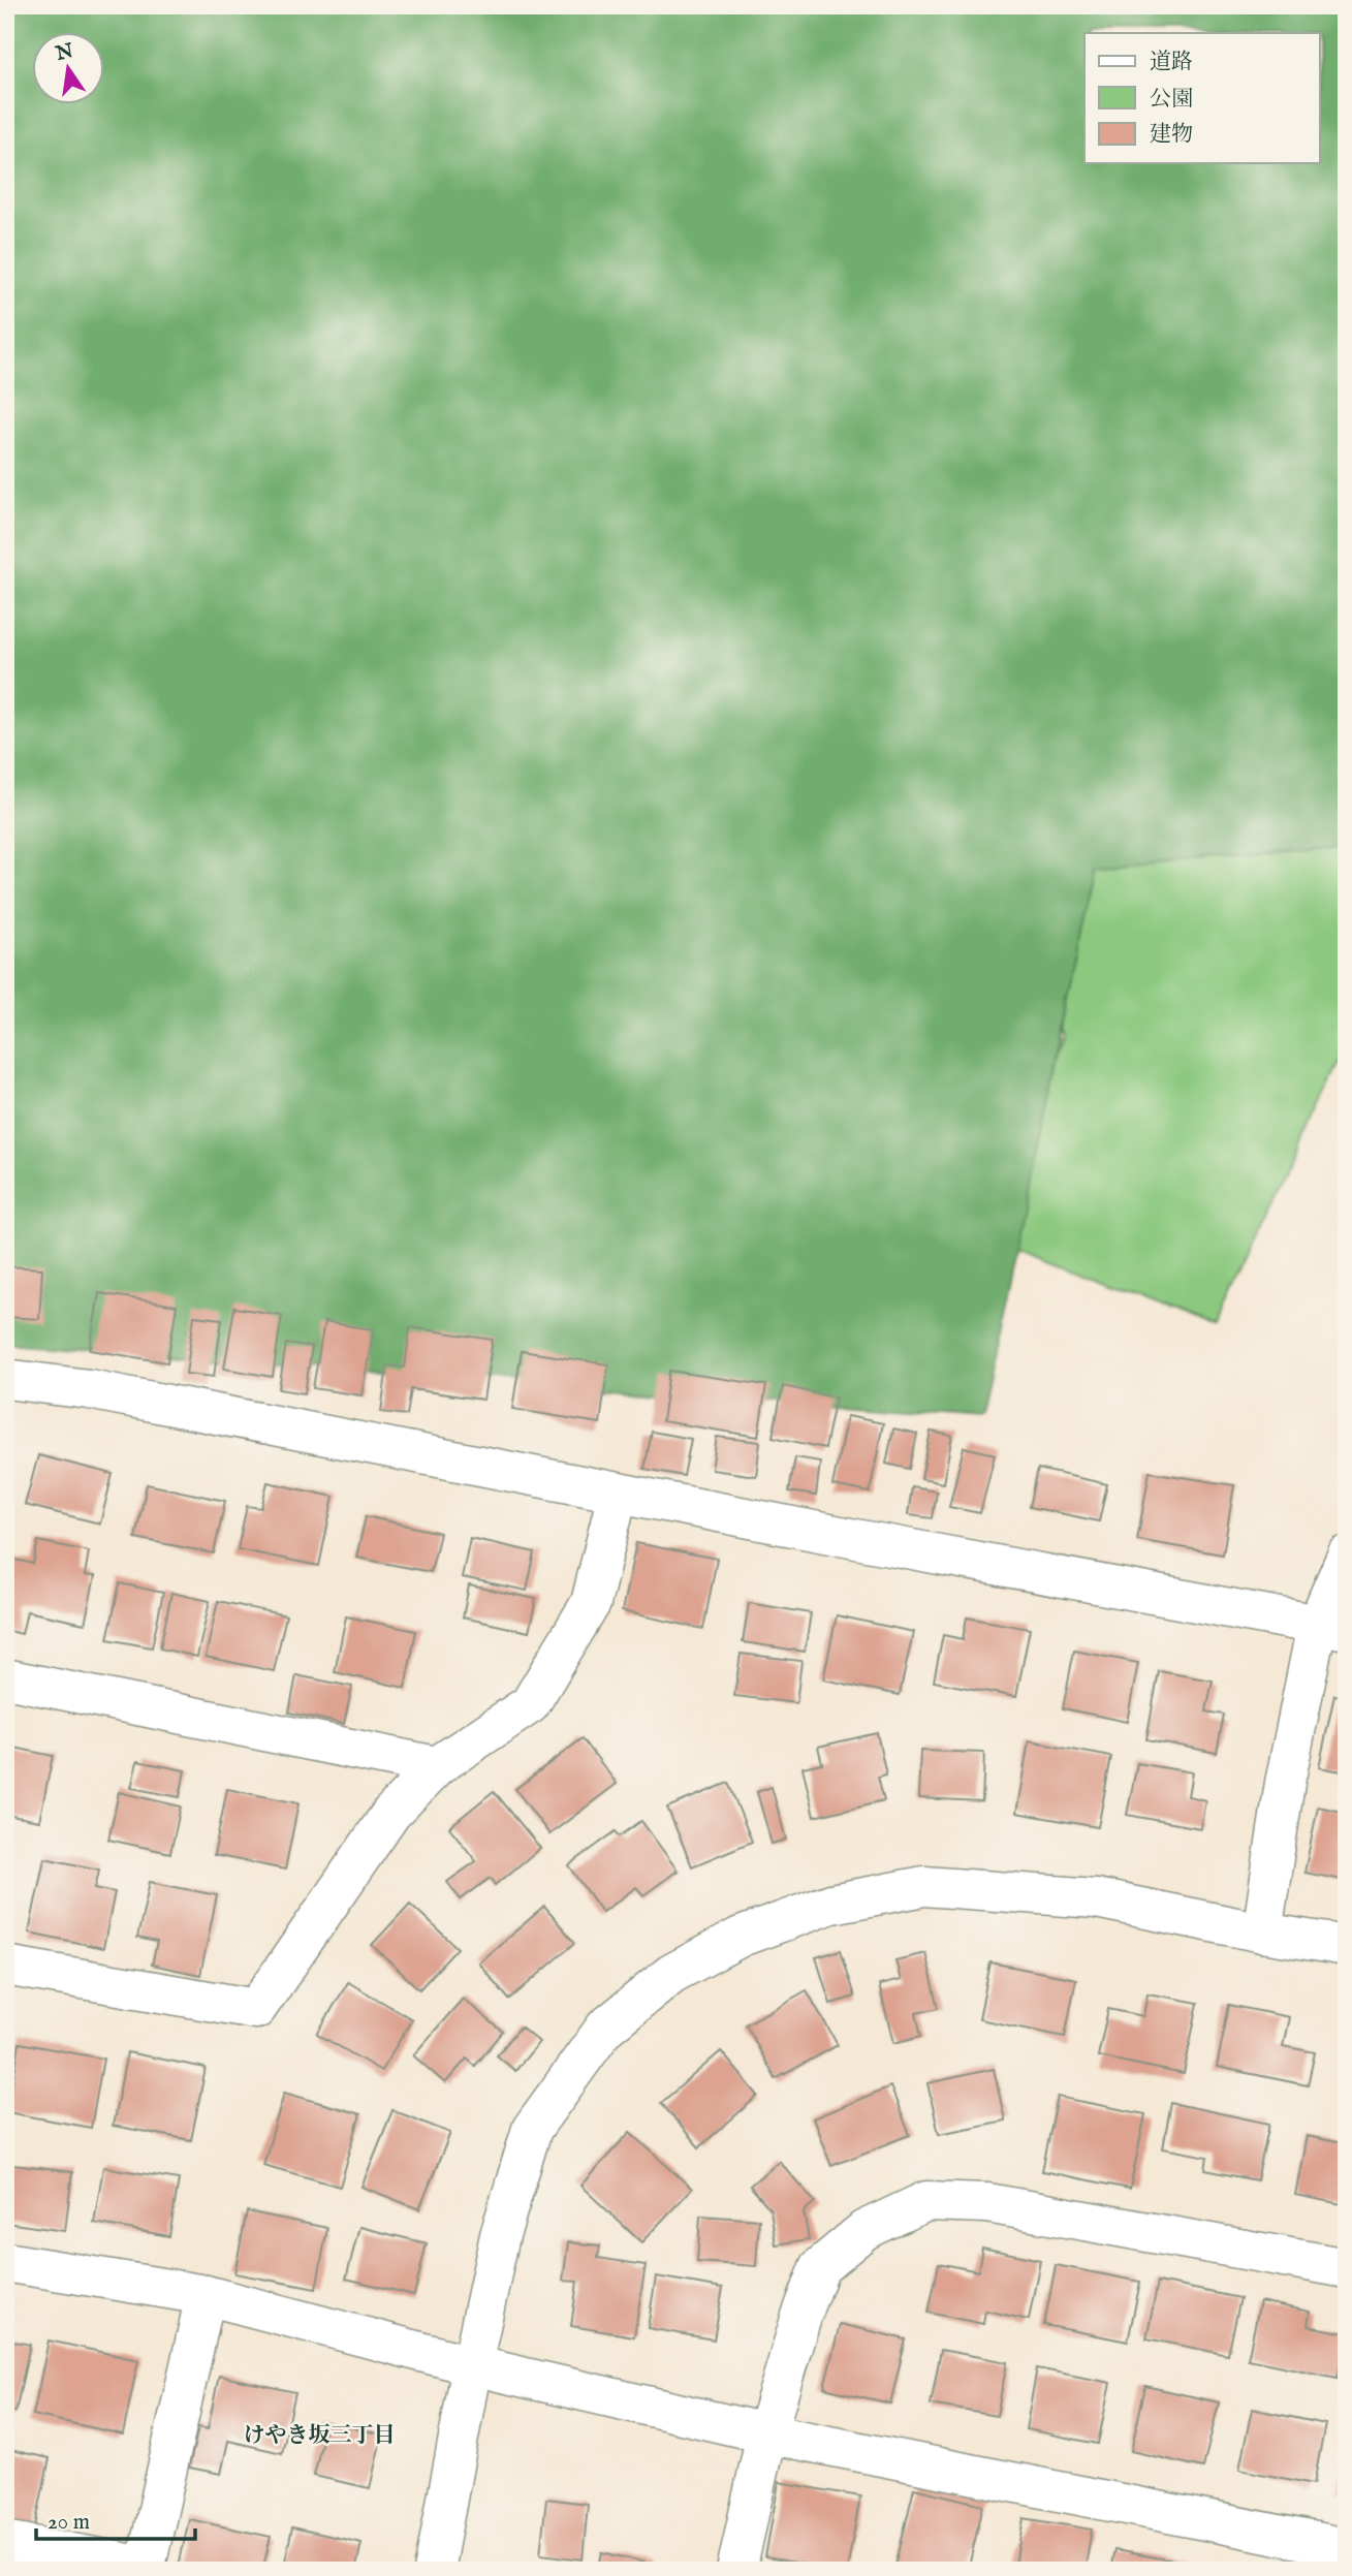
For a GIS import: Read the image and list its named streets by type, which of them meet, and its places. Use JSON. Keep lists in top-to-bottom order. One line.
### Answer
{"districts":["けやき坂三丁目"],"legend":["道路","公園","建物"],"scale_bar":"20 m","north":"top"}
